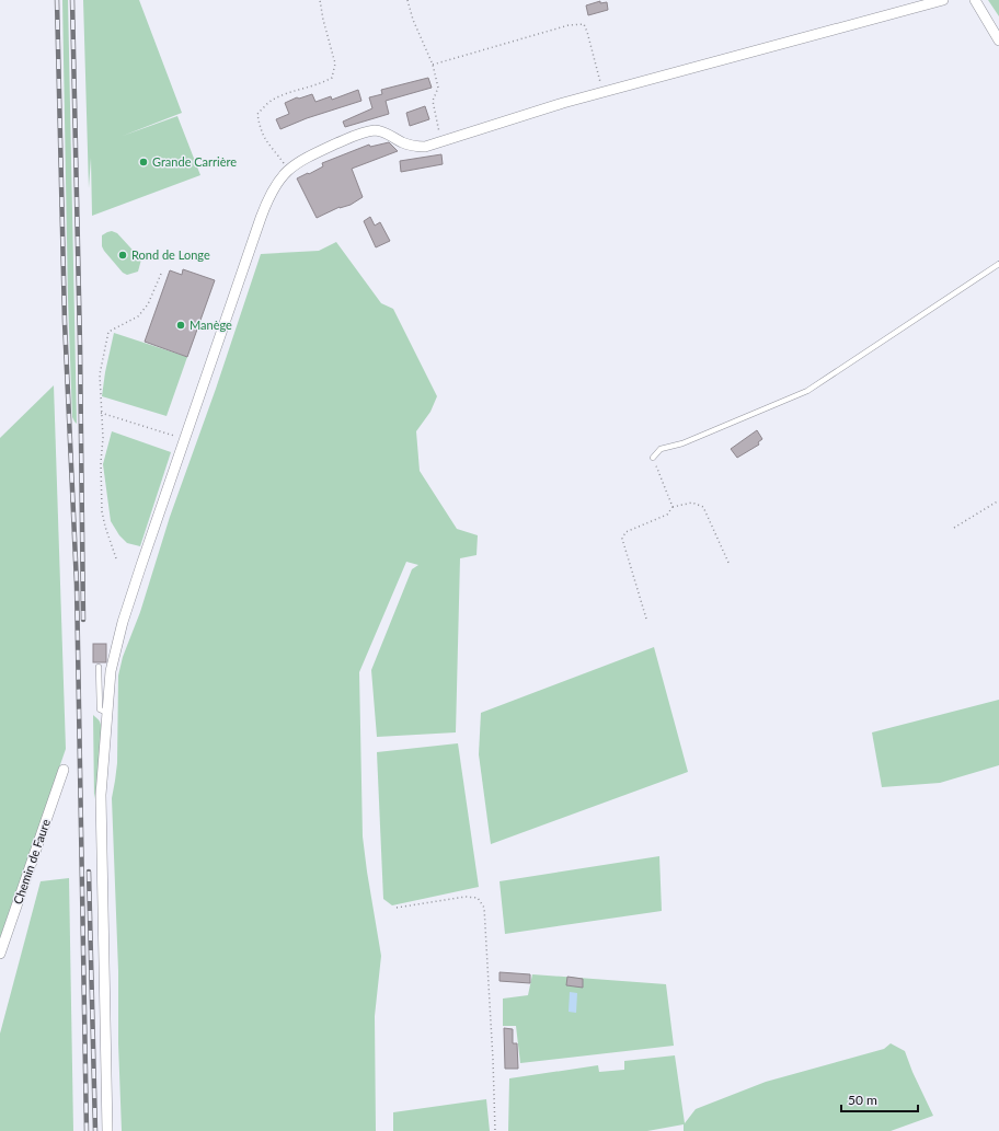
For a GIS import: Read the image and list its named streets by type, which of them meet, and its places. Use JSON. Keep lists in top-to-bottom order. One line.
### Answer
{"streets":{"street":["Chemin de Faure"]},"places":["Grande Carrière","Rond de Longe","Manège"],"scale_bar":"50 m"}
